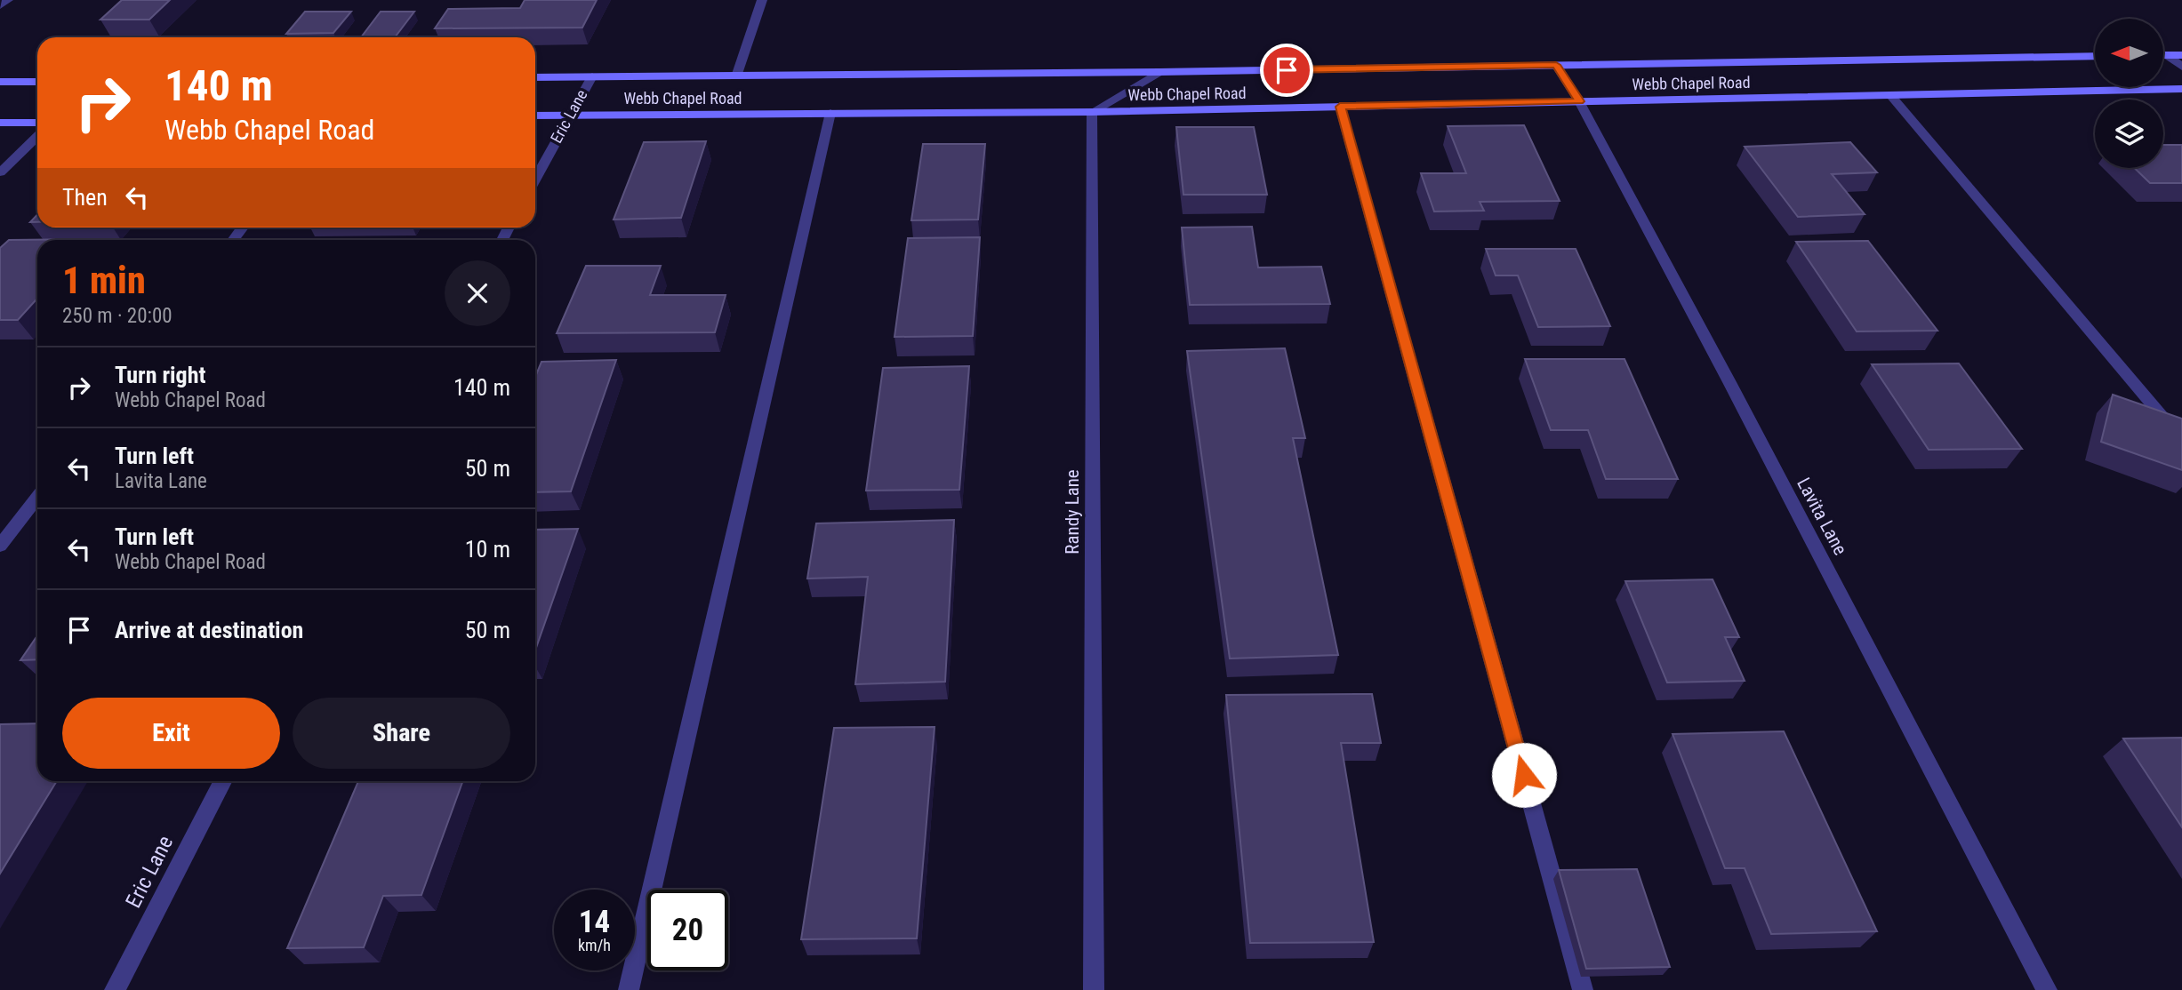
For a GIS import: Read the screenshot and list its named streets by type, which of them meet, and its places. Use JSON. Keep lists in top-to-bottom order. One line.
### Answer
{"streets":{"main road":["Webb Chapel Road"],"street":["Eric Lane","Randy Lane","Lavita Lane"]},"crossings":[["Webb Chapel Road","Eric Lane"],["Webb Chapel Road","Randy Lane"],["Webb Chapel Road","Lavita Lane"]],"north":"left","page":{"turn":["140 m","Webb Chapel Road"],"then":"Then","heading":["1 min","250 m · 20:00"],"list":[{"name":"Turn right","note":"Webb Chapel Road","value":"140 m"},{"name":"Turn left","note":"Lavita Lane","value":"50 m"},{"name":"Turn left","note":"Webb Chapel Road","value":"10 m"},{"name":"Arrive at destination","value":"50 m"}],"buttons":["Exit","Share"],"speed":"14 km/h","limit":"20"}}
